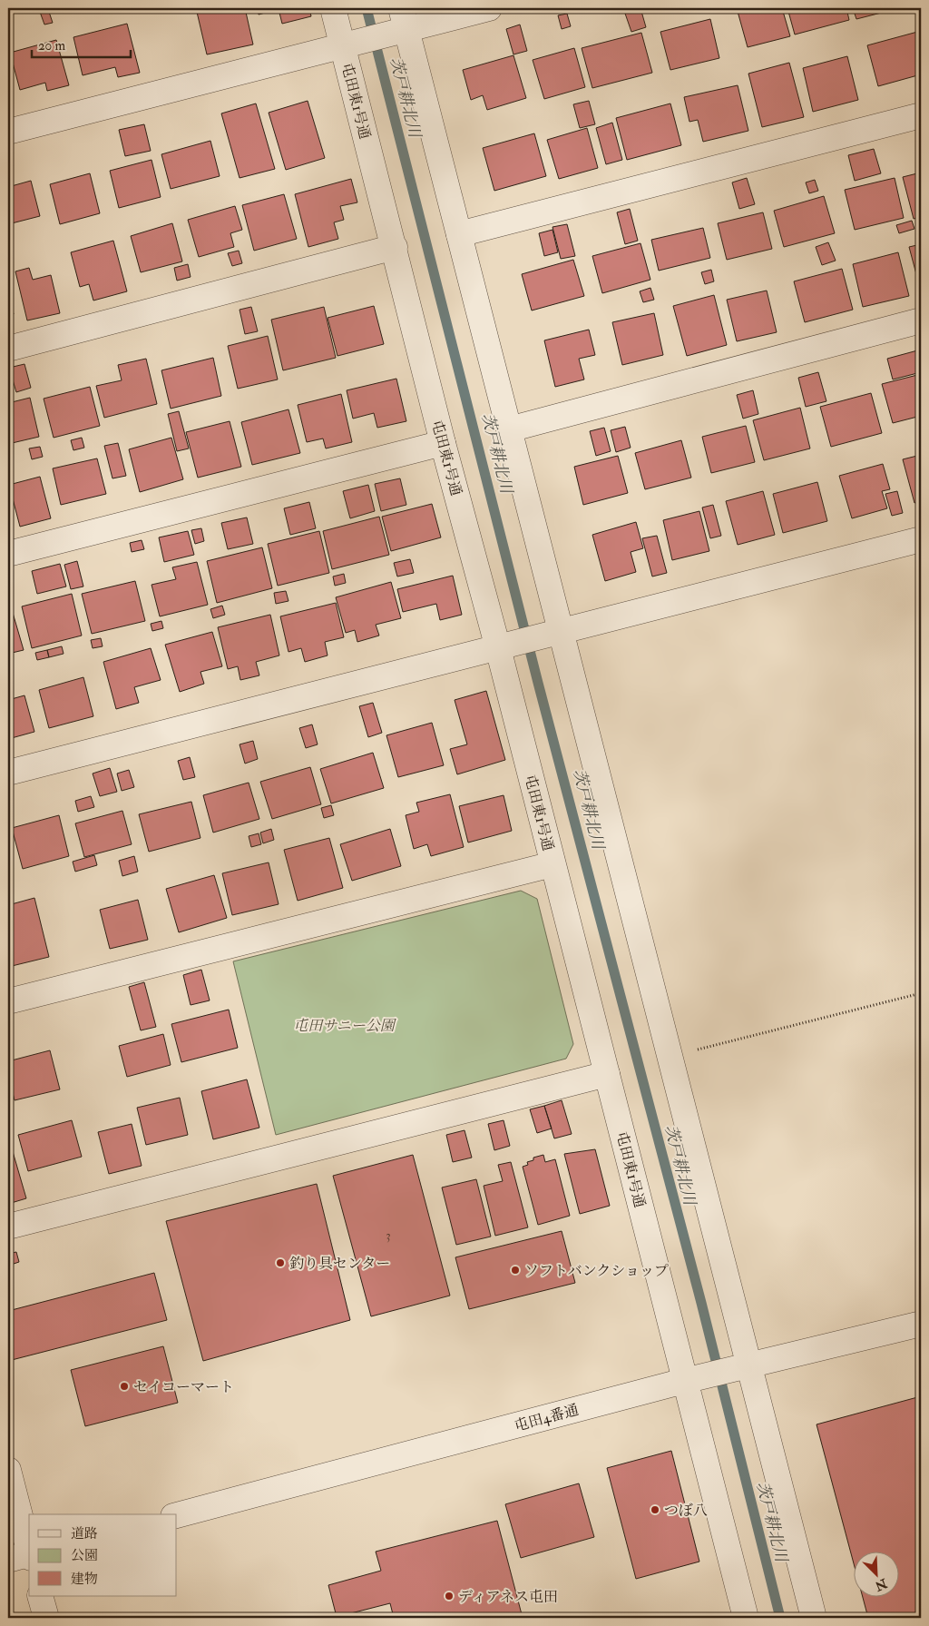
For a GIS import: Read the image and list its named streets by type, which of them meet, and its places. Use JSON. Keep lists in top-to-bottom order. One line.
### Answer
{"streets":{"street":["屯田東1号通","屯田4番通"]},"crossings":[["屯田東1号通","屯田4番通"]],"water":["茨戸耕北川"],"parks":["屯田サニー公園"],"places":["釣り具センター","ソフトバンクショップ","セイコーマート","つぼ八","ディアネス屯田"],"house_numbers":["3"],"legend":["道路","公園","建物"],"scale_bar":"20 m","north":"bottom right"}
